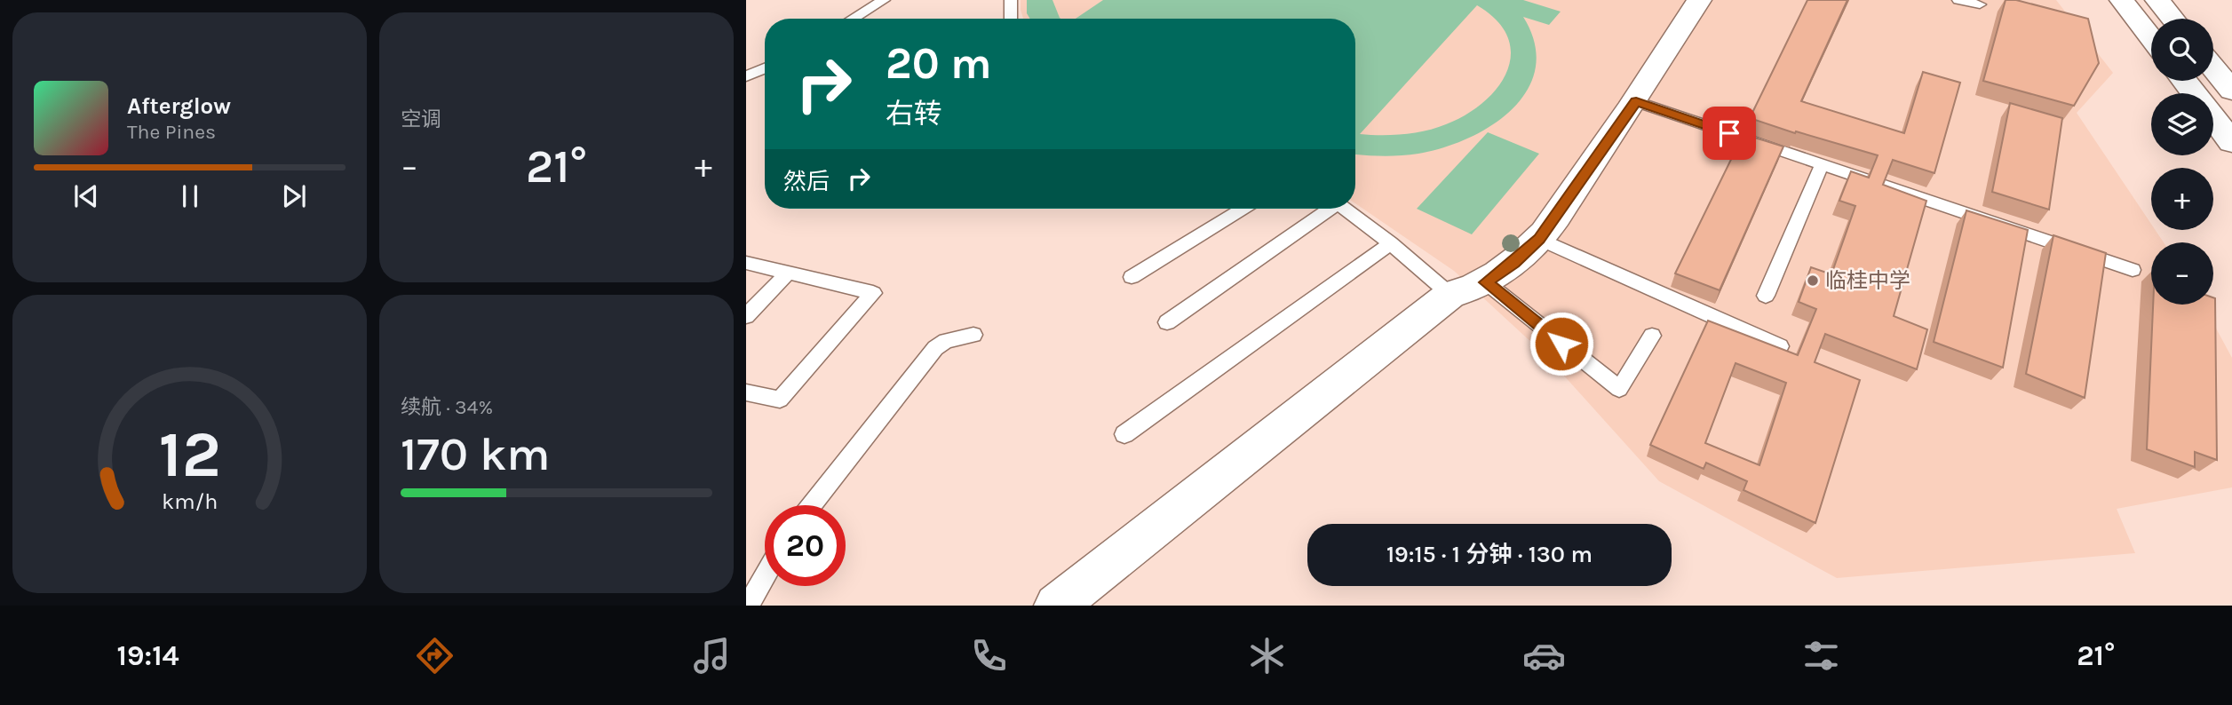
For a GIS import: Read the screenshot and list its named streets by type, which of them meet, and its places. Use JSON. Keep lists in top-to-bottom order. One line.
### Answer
{"places":["临桂中学"],"page":{"tile":["空调",["续航 · 34%","170 km"]],"map_buttons":["+","−"],"turn":["20 m","右转"],"song":["Afterglow","The Pines"],"heat":["−","21°","+"],"then":"然后","limit":"20","trip":"19:15 · 1 分钟 · 130 m","tabs":["19:14","21°"],"gauge":["12","km/h"]}}
